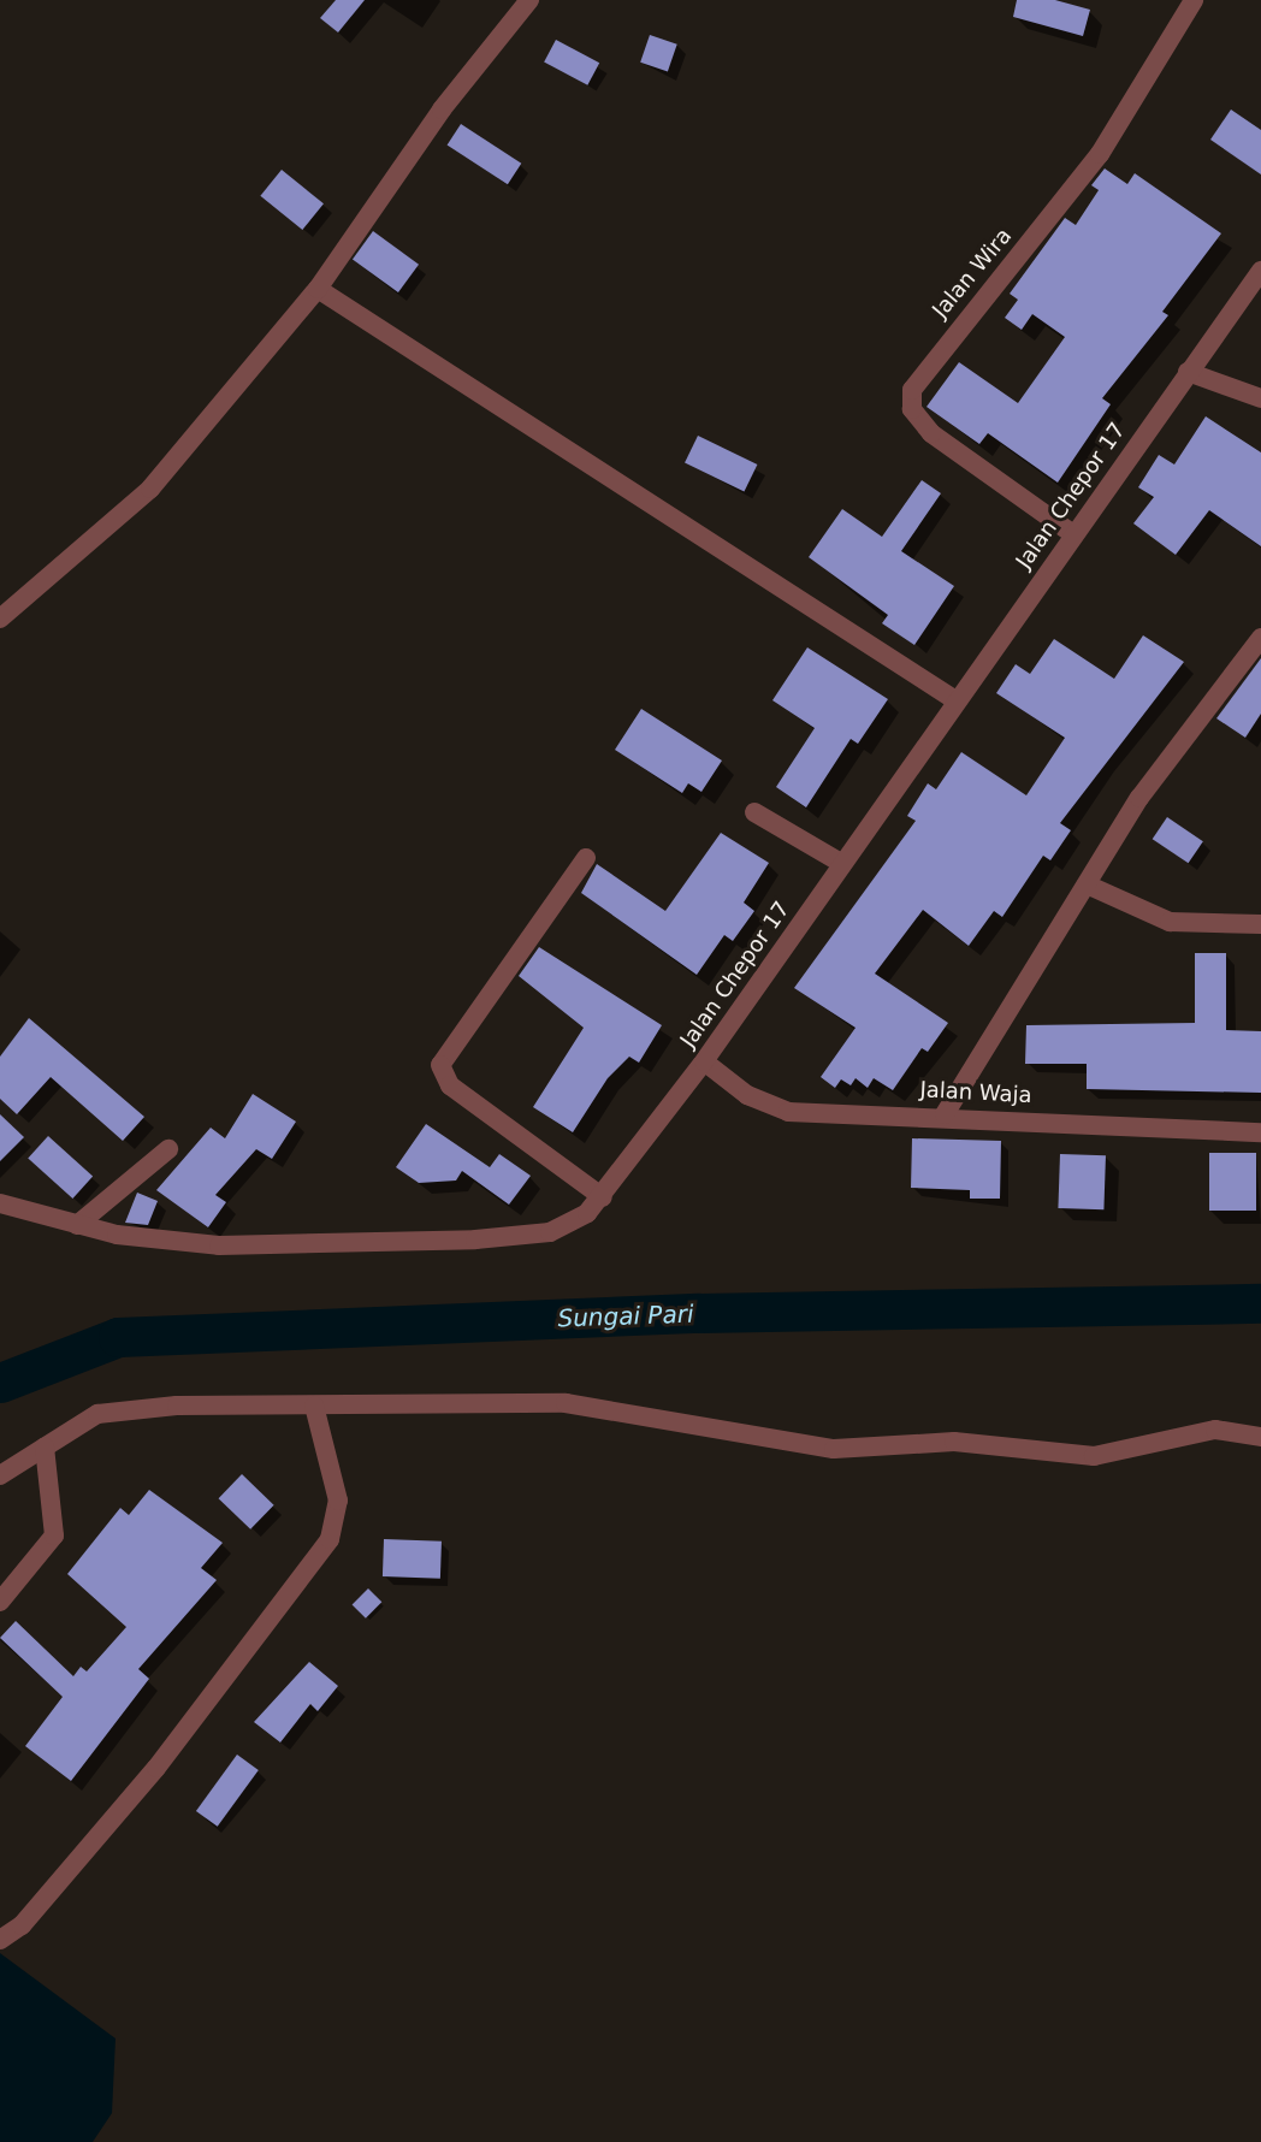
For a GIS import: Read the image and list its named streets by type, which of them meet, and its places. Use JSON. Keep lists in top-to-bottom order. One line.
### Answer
{"streets":{"street":["Jalan Wira","Jalan Chepor 17","Jalan Waja"]},"crossings":[["Jalan Wira","Jalan Chepor 17"],["Jalan Chepor 17","Jalan Waja"]],"water":["Sungai Pari"]}
